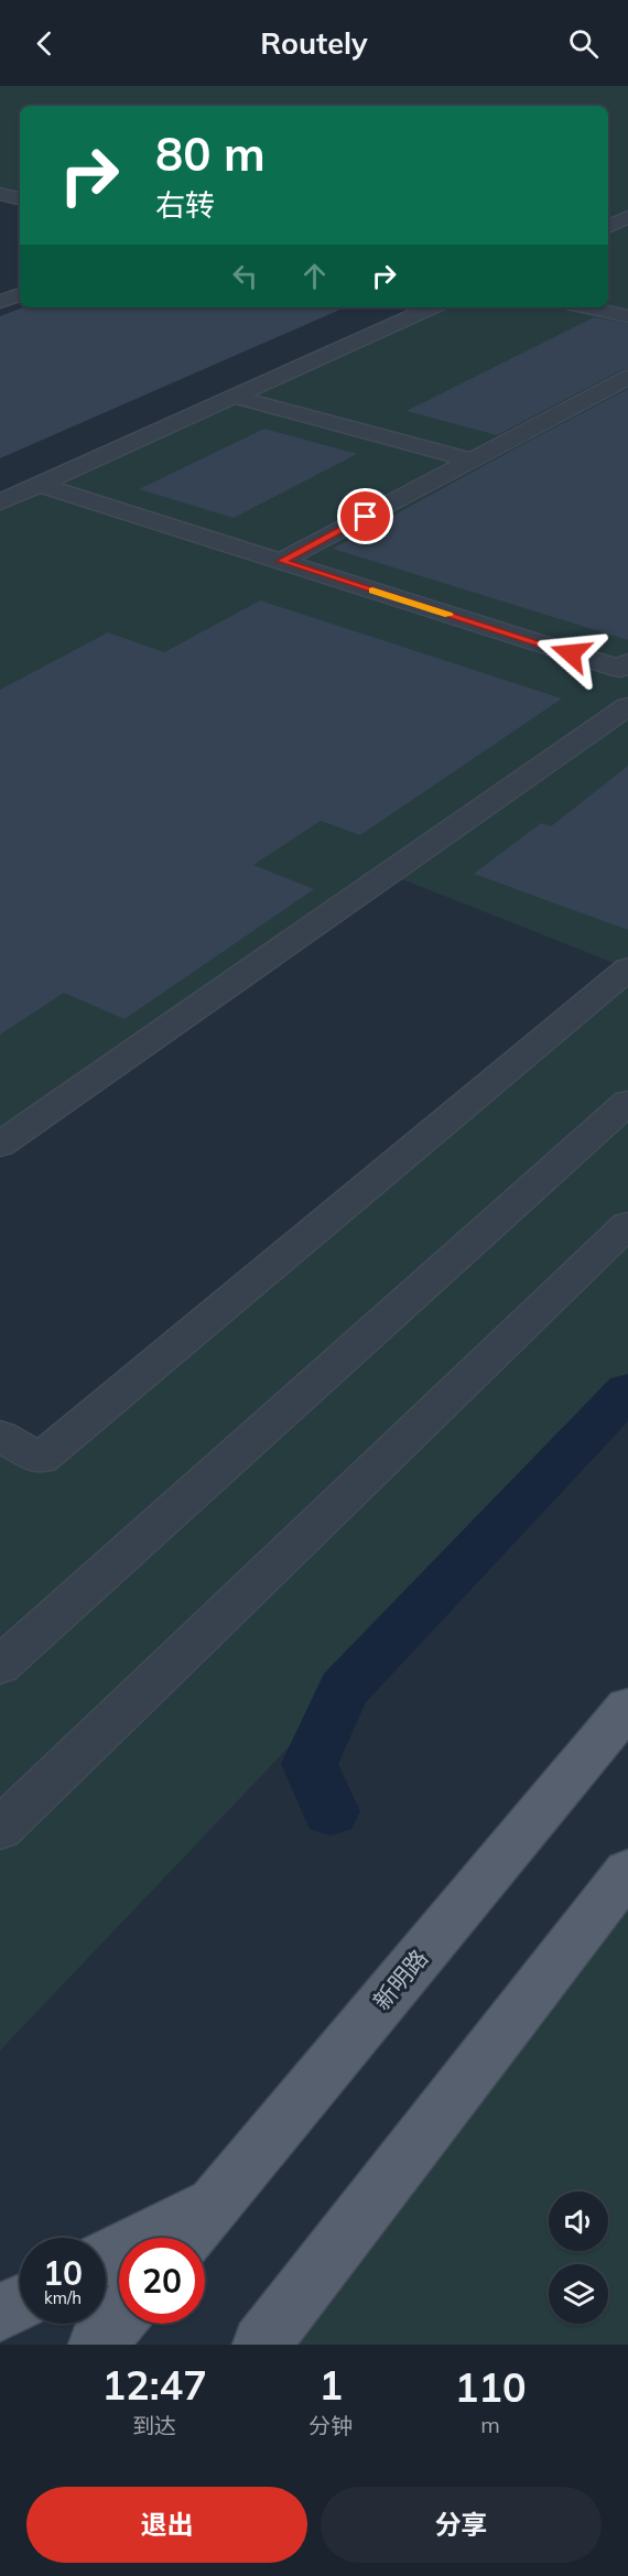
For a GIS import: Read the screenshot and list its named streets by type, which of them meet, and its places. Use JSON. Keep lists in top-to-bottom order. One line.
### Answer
{"streets":{"main road":["新明路"]},"page":{"header":"Routely","turn":["80 m","右转"],"speed":"10 km/h","limit":"20","eta":["12:47","到达","1","分钟","110","m"],"buttons":["退出","分享"]}}
